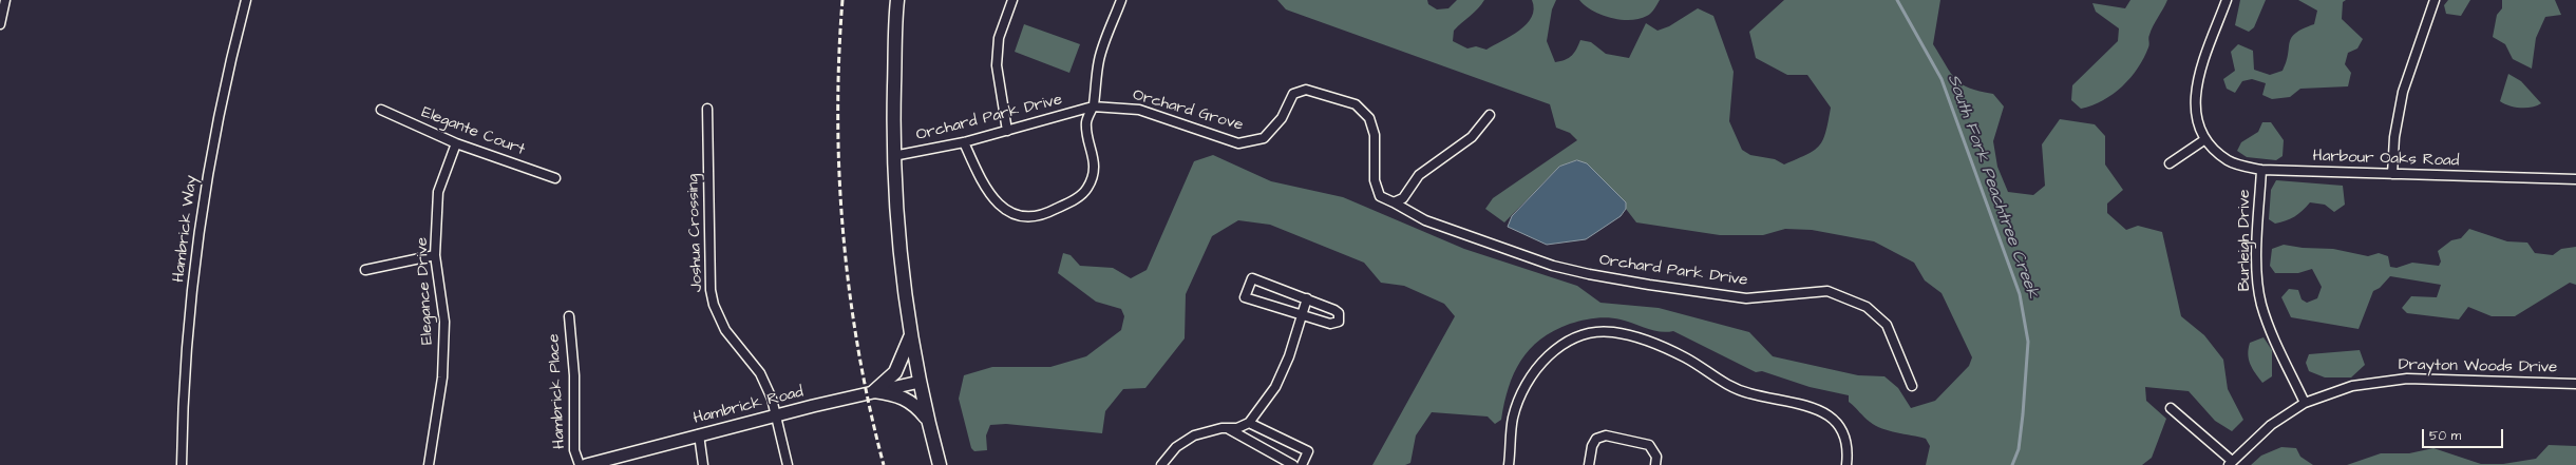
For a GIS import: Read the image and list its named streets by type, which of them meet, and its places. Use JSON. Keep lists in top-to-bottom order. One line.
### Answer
{"streets":{"street":["Orchard Grove","Orchard Park Drive","Elegante Court","Harbour Oaks Road","Hambrick Way","Joshua Crossing","Burleigh Drive","Elegance Drive","Drayton Woods Drive","Hambrick Place","Hambrick Road"]},"crossings":[["Orchard Grove","Orchard Park Drive"],["Elegante Court","Elegance Drive"],["Harbour Oaks Road","Burleigh Drive"],["Joshua Crossing","Hambrick Road"],["Burleigh Drive","Drayton Woods Drive"]],"water":["South Fork Peachtree Creek"],"scale_bar":"50 m"}
